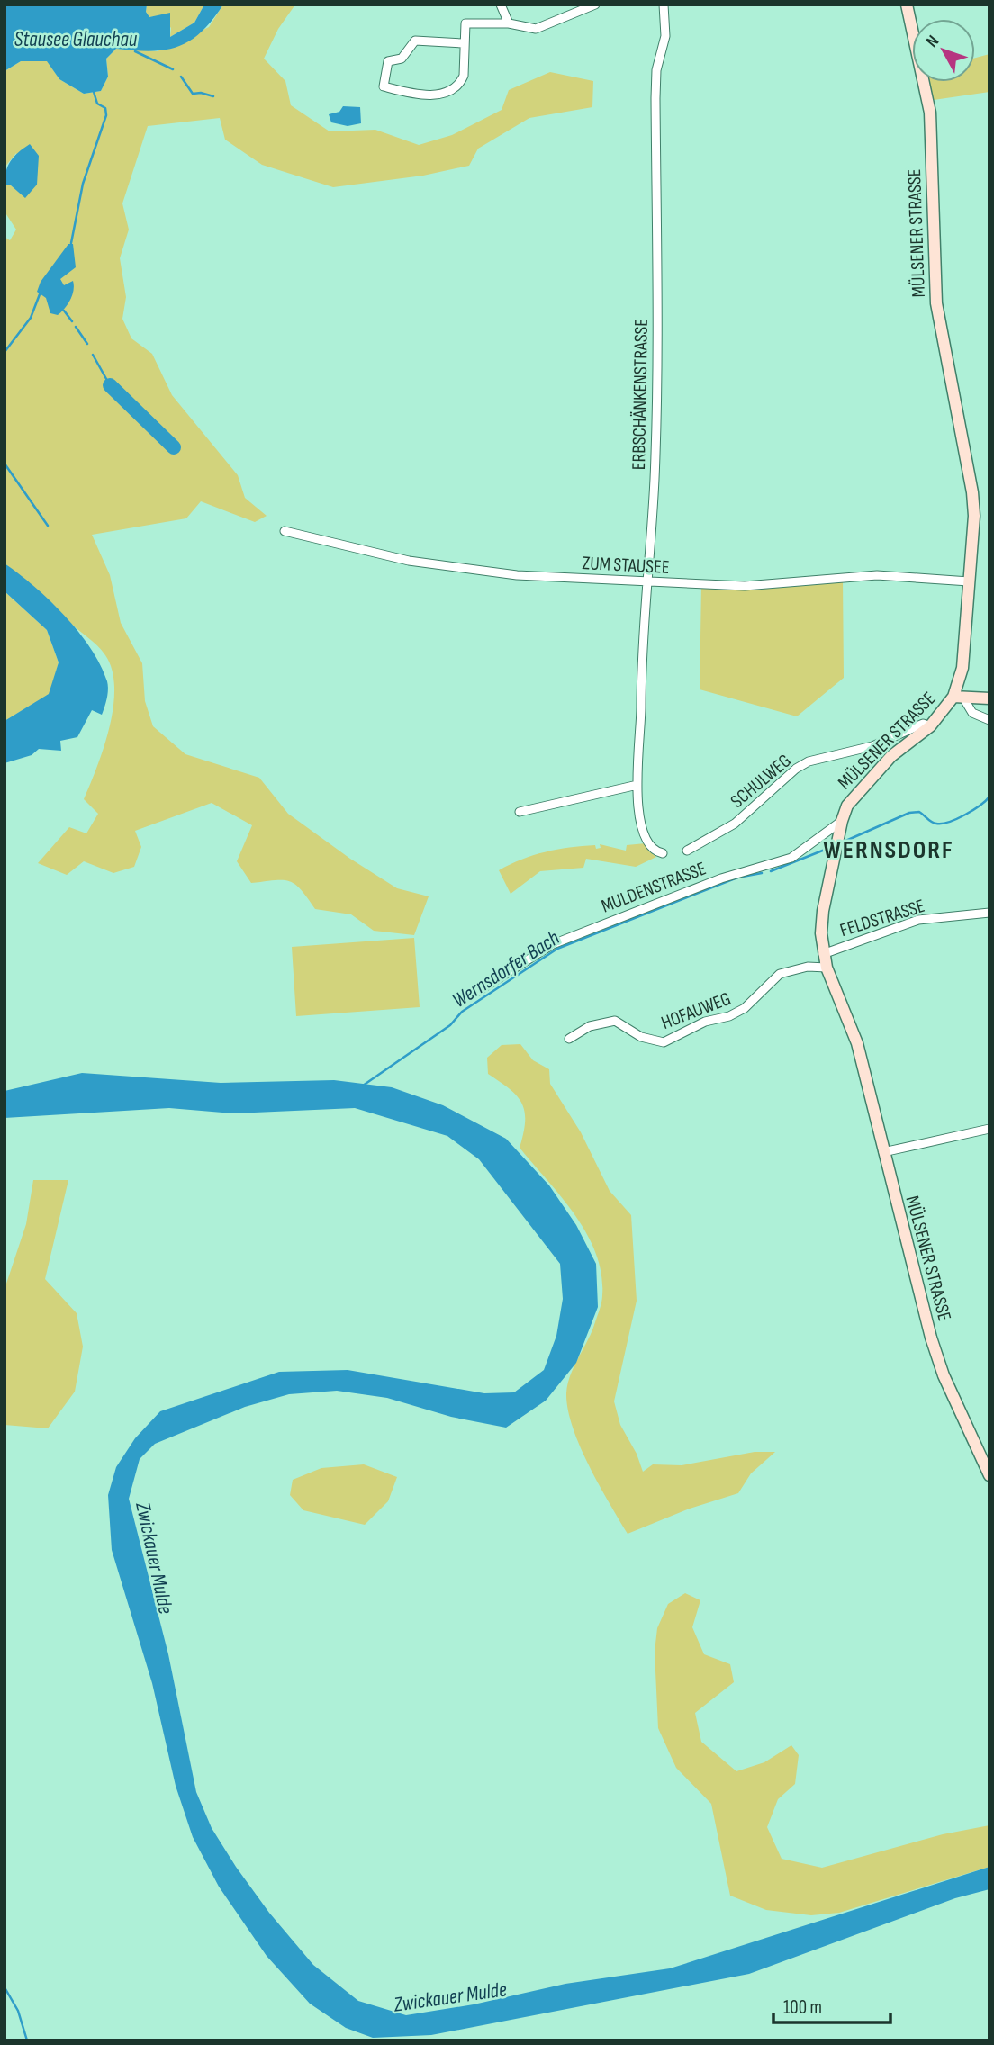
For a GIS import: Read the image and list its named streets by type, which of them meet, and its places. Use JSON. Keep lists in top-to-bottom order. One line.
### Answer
{"streets":{"street":["MÜLSENER STRASSE","ERBSCHÄNKENSTRASSE","ZUM STAUSEE","SCHULWEG","MULDENSTRASSE","FELDSTRASSE","HOFAUWEG"]},"crossings":[["MÜLSENER STRASSE","ZUM STAUSEE"],["MÜLSENER STRASSE","SCHULWEG"],["MÜLSENER STRASSE","MULDENSTRASSE"],["MÜLSENER STRASSE","FELDSTRASSE"],["MÜLSENER STRASSE","HOFAUWEG"],["ERBSCHÄNKENSTRASSE","ZUM STAUSEE"]],"districts":["WERNSDORF"],"water":["Stausee Glauchau","Wernsdorfer Bach","Zwickauer Mulde"],"scale_bar":"100 m","north":"top left"}
